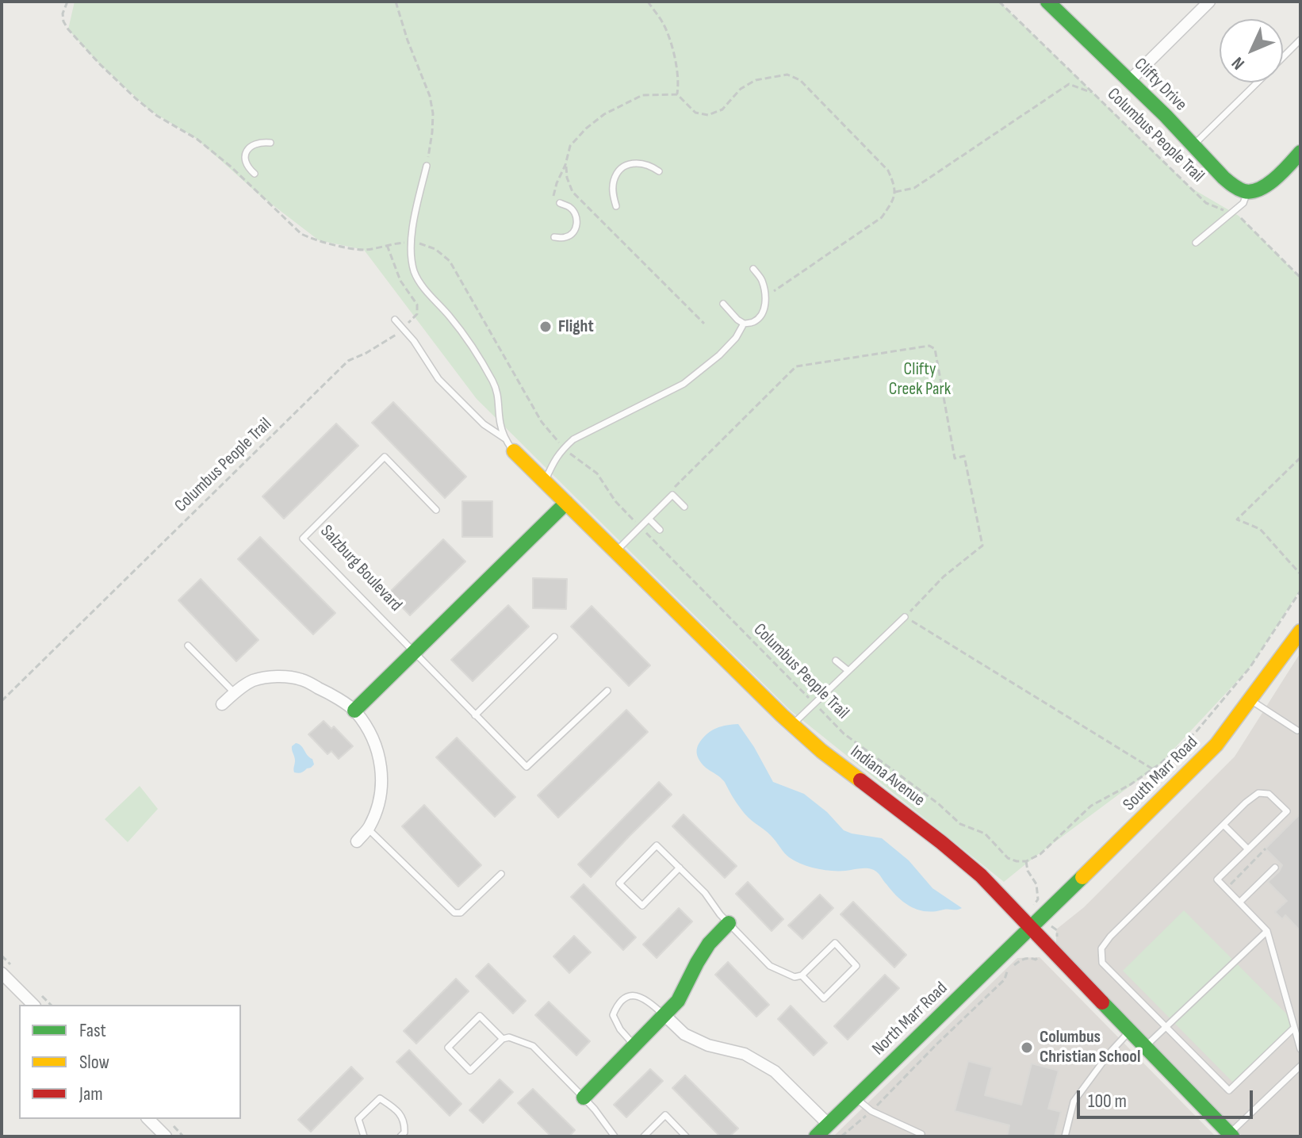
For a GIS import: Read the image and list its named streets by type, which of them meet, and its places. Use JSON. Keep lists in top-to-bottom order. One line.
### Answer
{"streets":{"street":["Clifty Drive","South Marr Road","Indiana Avenue","North Marr Road"],"lane":["Salzburg Boulevard"],"path":["Columbus People Trail"]},"crossings":[["South Marr Road","Indiana Avenue"],["South Marr Road","North Marr Road"],["Indiana Avenue","North Marr Road"]],"parks":["Clifty Creek Park"],"places":["Flight","Columbus Christian School"],"legend":["Fast","Slow","Jam"],"scale_bar":"100 m","north":"bottom left"}
